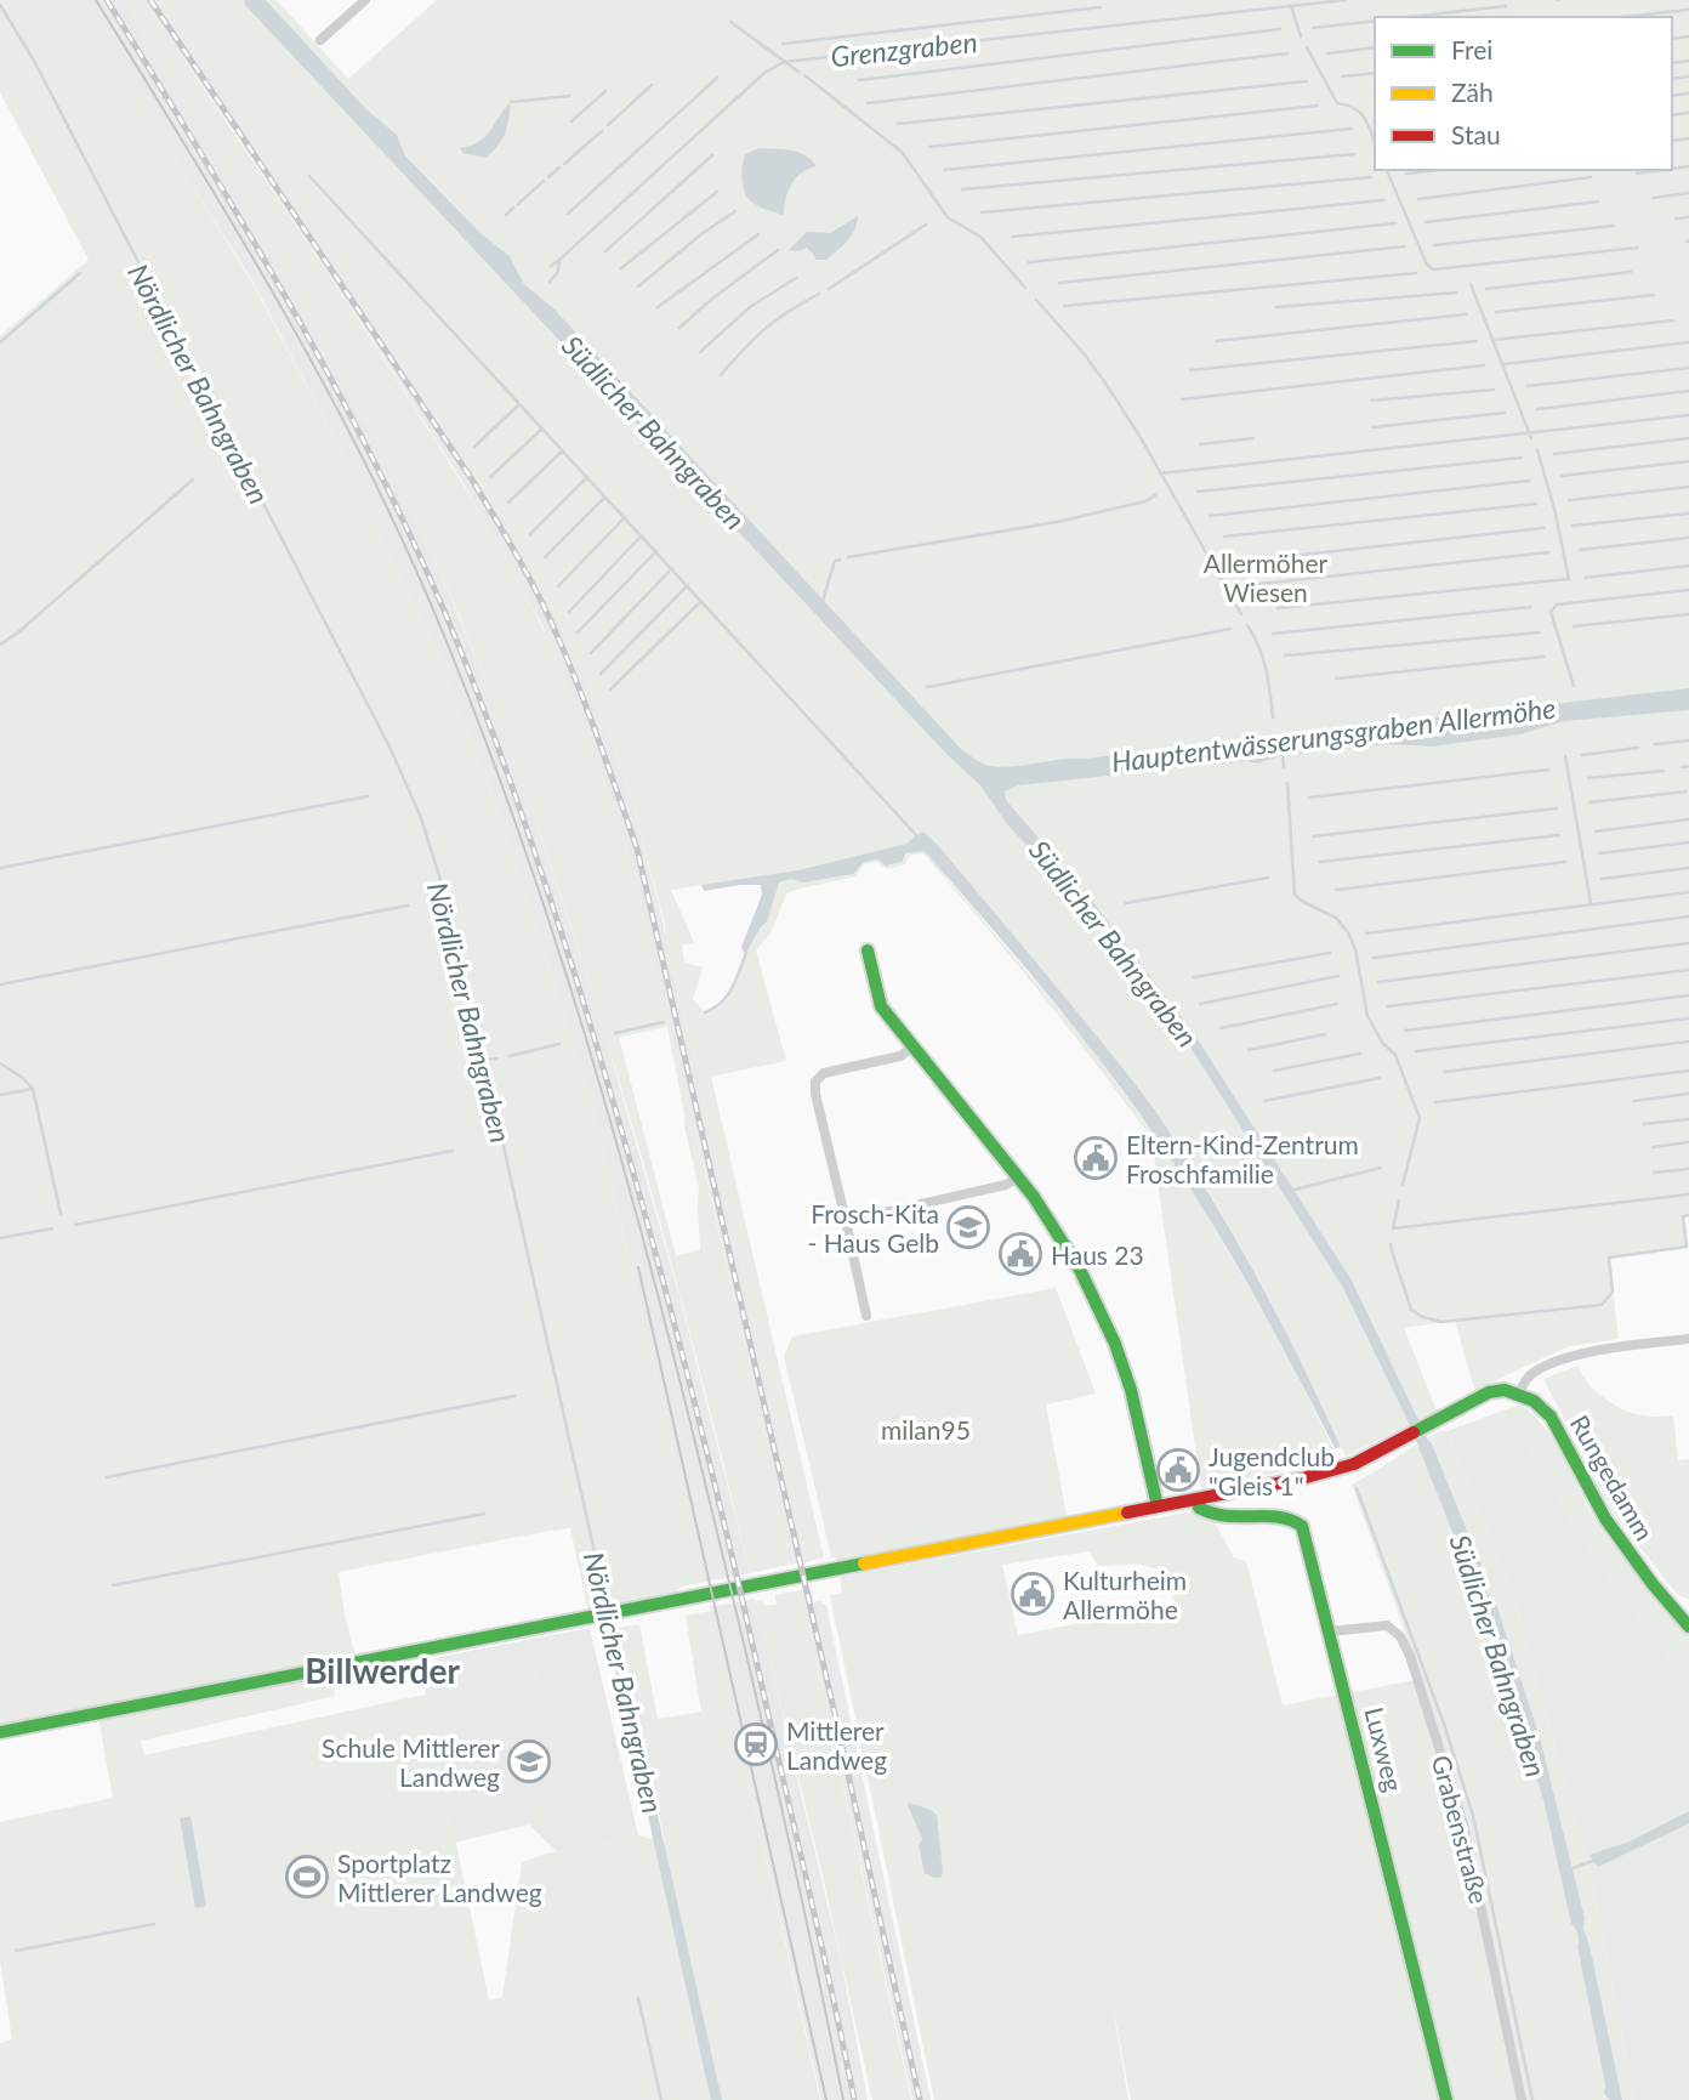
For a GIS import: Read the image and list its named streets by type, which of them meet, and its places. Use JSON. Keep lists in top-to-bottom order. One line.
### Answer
{"streets":{"street":["Rungedamm","Luxweg","Grabenstraße"]},"crossings":[["Luxweg","Grabenstraße"]],"districts":["Billwerder"],"water":["Grenzgraben","Nördlicher Bahngraben","Südlicher Bahngraben","Hauptentwässerungsgraben Allermöhe"],"parks":["Allermöher Wiesen","milan95"],"places":{"public building":["Eltern-Kind-Zentrum Froschfamilie","Haus 23","Jugendclub \"Gleis 1\"","Kulturheim Allermöhe"],"school or university":["Frosch-Kita - Haus Gelb","Schule Mittlerer Landweg"],"station":["Mittlerer Landweg"],"sports":["Sportplatz Mittlerer Landweg"]},"legend":["Frei","Zäh","Stau"]}
